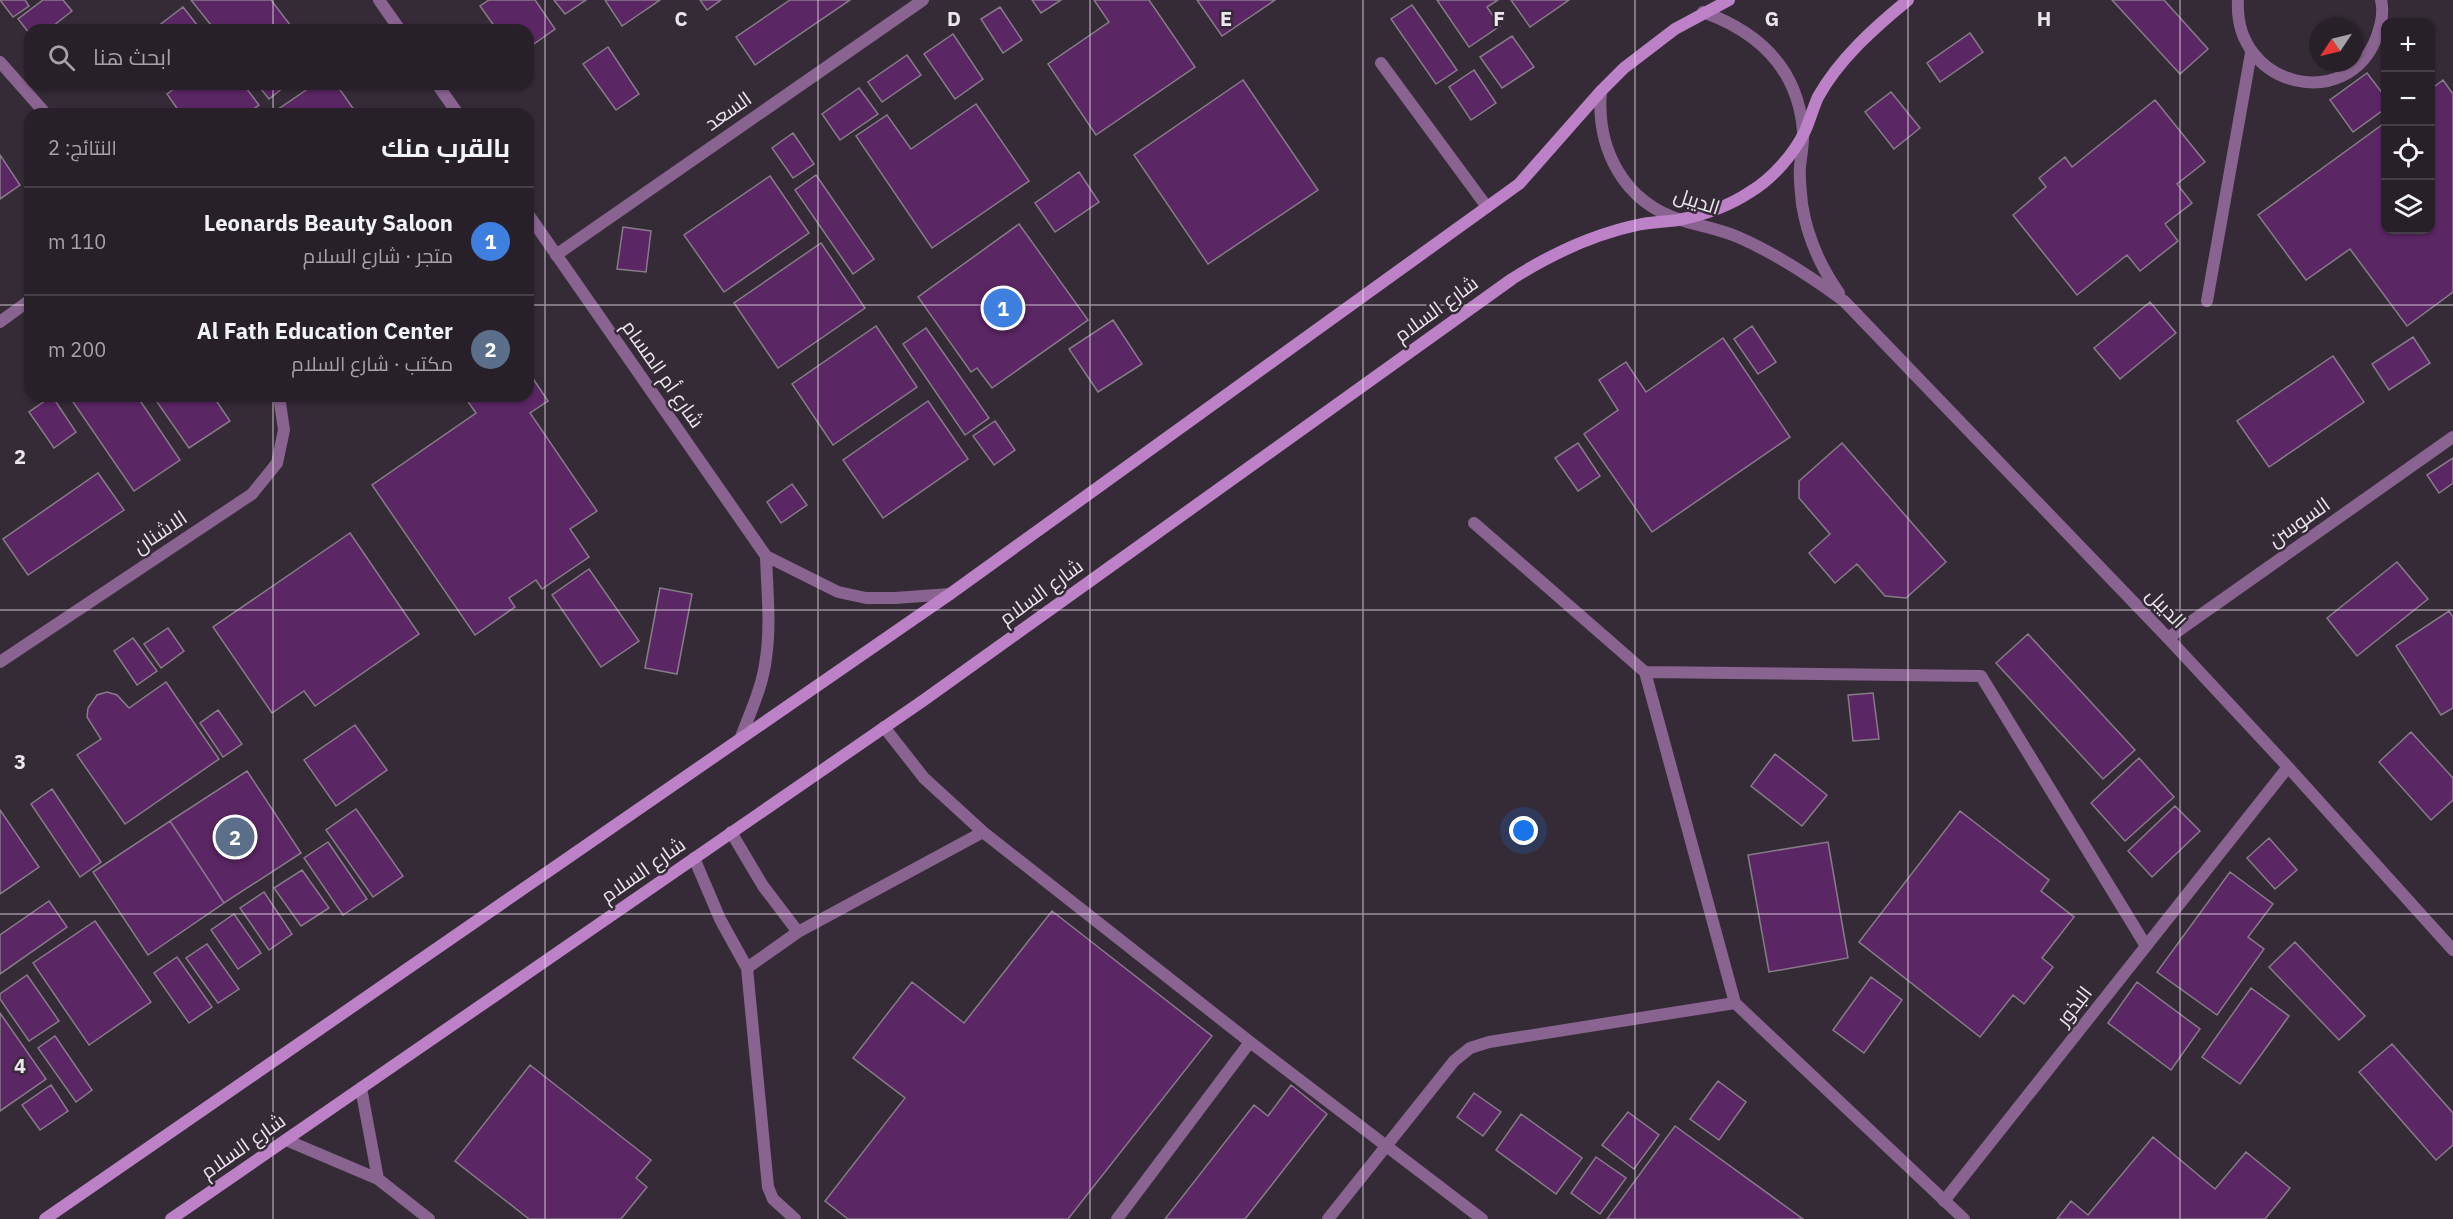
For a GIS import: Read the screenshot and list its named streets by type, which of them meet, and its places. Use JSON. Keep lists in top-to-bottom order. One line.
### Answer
{"streets":{"main road":["شارع السلام"],"street":["السعد","الديبل","شارع أم المسام","السوسن","الاشنان","البذور"]},"crossings":[["السعد","شارع أم المسام"],["الديبل","شارع السلام"],["الديبل","السوسن"],["الديبل","البذور"]],"north":"bottom left","page":{"map_buttons":["+","−"],"search":"ابحث هنا","heading":["بالقرب منك","النتائج: 2"],"list":[{"mark":"1","name":"Leonards Beauty Saloon","note":"متجر · شارع السلام","value":"110 m"},{"mark":"2","name":"Al Fath Education Center","note":"مكتب · شارع السلام","value":"200 m"}],"pins":["1","2"]},"grid":{"columns":["C","D","E","F","G","H"],"rows":["2","3","4"]}}
